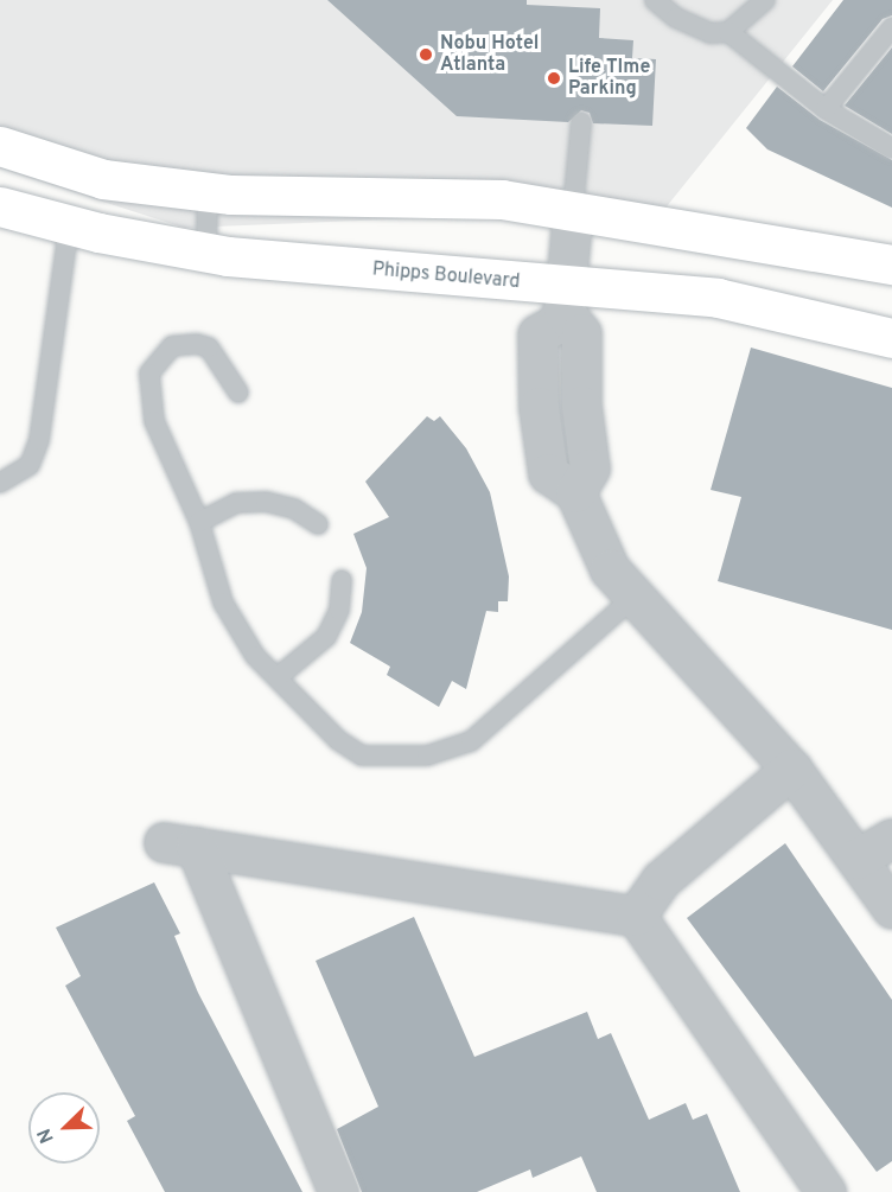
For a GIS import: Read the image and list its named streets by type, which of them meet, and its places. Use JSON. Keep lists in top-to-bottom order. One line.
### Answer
{"streets":{"main road":["Phipps Boulevard"]},"places":["Nobu Hotel Atlanta","Life TIme Parking"],"north":"bottom left"}
